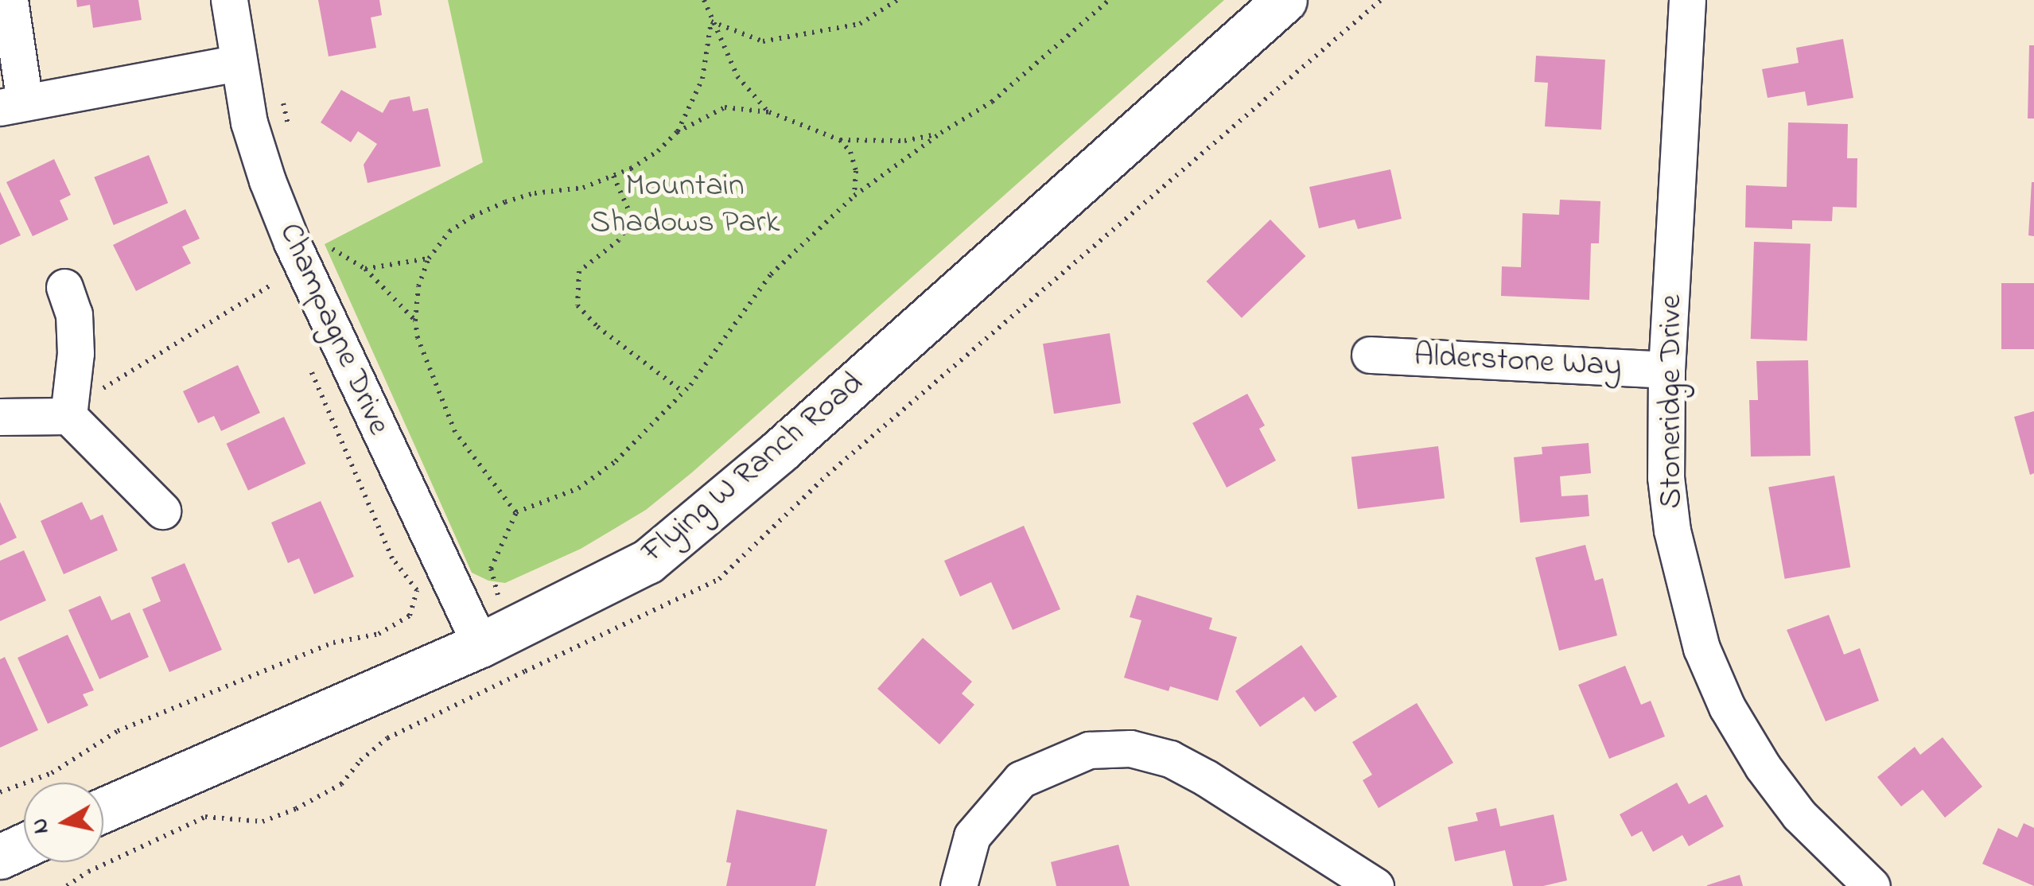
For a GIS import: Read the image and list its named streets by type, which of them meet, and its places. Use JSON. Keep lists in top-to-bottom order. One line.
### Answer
{"streets":{"street":["Champagne Drive","Alderstone Way","Stoneridge Drive","Flying W Ranch Road"]},"crossings":[["Champagne Drive","Flying W Ranch Road"],["Alderstone Way","Stoneridge Drive"]],"parks":["Mountain Shadows Park"],"north":"left"}
